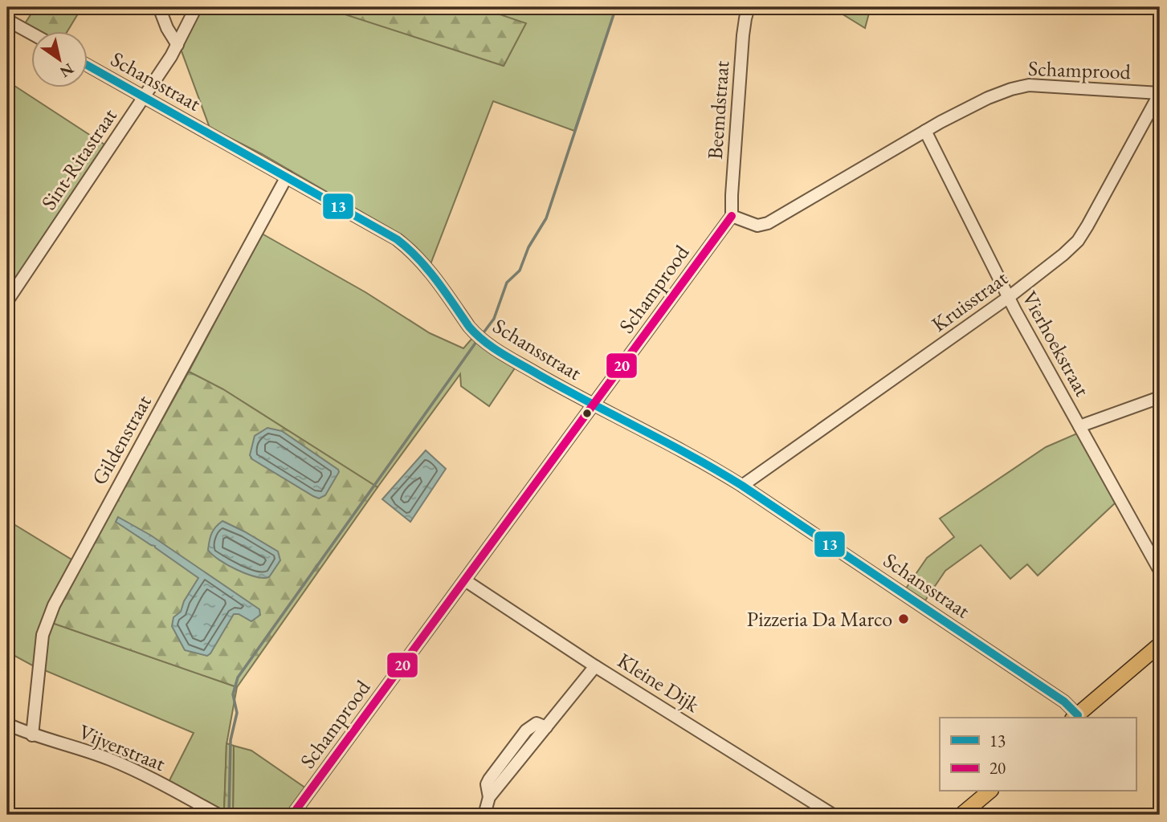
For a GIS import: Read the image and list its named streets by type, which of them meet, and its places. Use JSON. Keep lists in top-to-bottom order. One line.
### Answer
{"streets":{"street":["Schamprood","Schansstraat","Beemdstraat","Sint-Ritastraat","Kruisstraat","Vierhoekstraat","Gildenstraat","Kleine Dijk","Vijverstraat"]},"crossings":[["Schamprood","Schansstraat"],["Schamprood","Beemdstraat"],["Schamprood","Kruisstraat"],["Schamprood","Vierhoekstraat"],["Schamprood","Kleine Dijk"],["Schansstraat","Sint-Ritastraat"],["Schansstraat","Kruisstraat"],["Schansstraat","Gildenstraat"],["Kruisstraat","Vierhoekstraat"],["Gildenstraat","Vijverstraat"]],"places":["Pizzeria Da Marco"],"lines":["transit line 13","transit line 20"],"legend":["13","20"],"north":"bottom right"}
